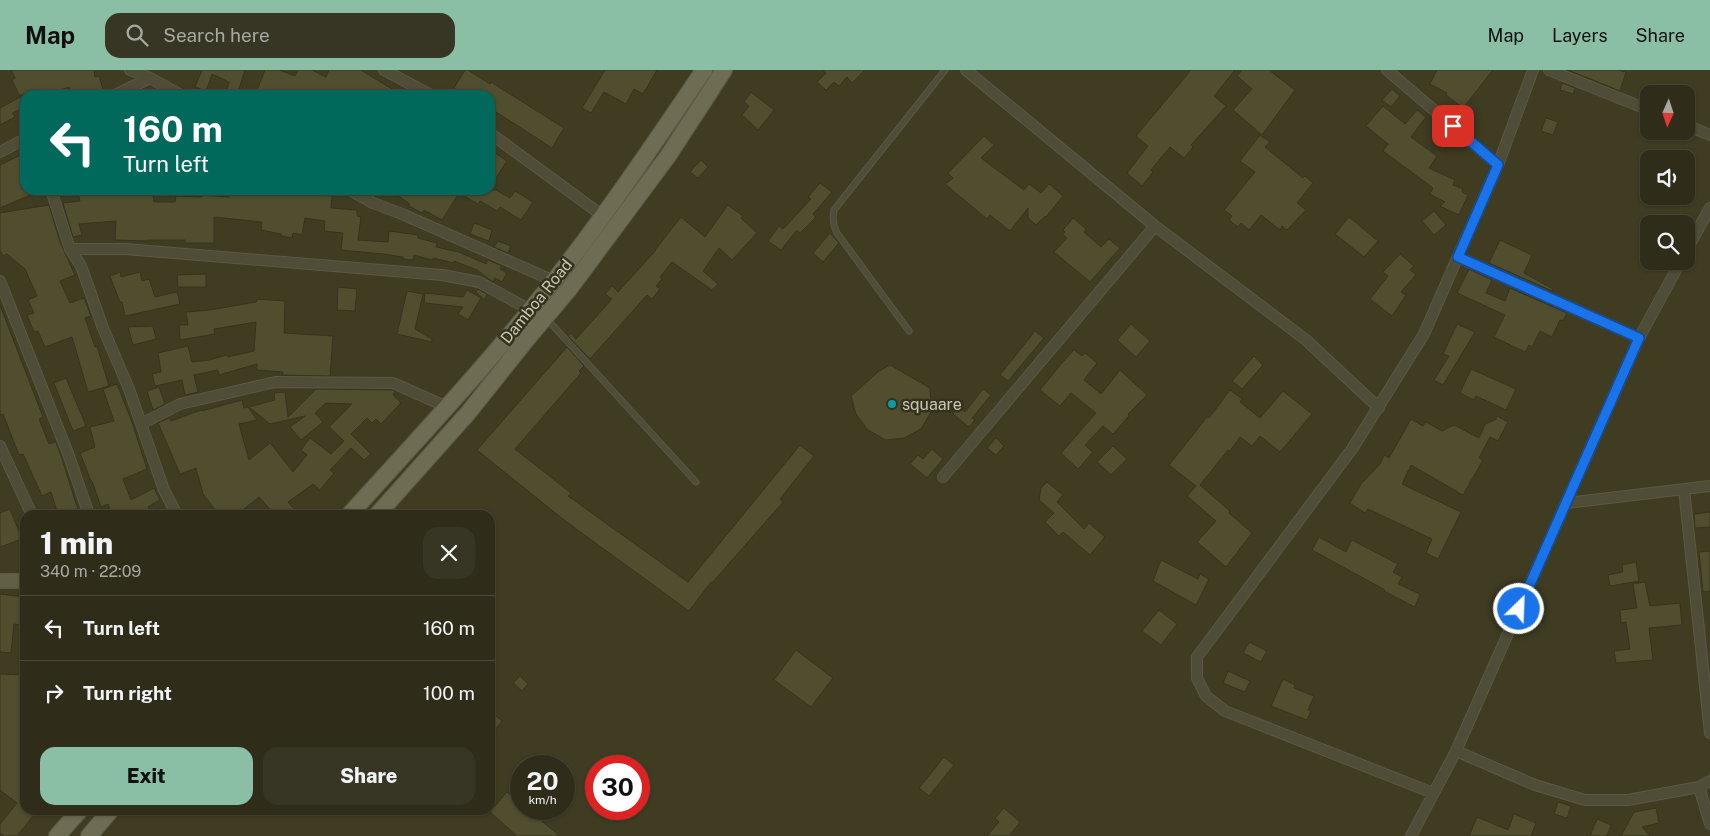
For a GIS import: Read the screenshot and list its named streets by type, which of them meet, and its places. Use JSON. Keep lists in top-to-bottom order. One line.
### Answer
{"streets":{"main road":["Damboa Road"]},"places":["squaare"],"north":"bottom","page":{"header":"Map","search":"Search here","nav":["Map","Layers","Share"],"turn":["160 m","Turn left"],"heading":["1 min","340 m · 22:09"],"list":[{"name":"Turn left","value":"160 m"},{"name":"Turn right","value":"100 m"}],"buttons":["Exit","Share"],"speed":"20 km/h","limit":"30"}}
